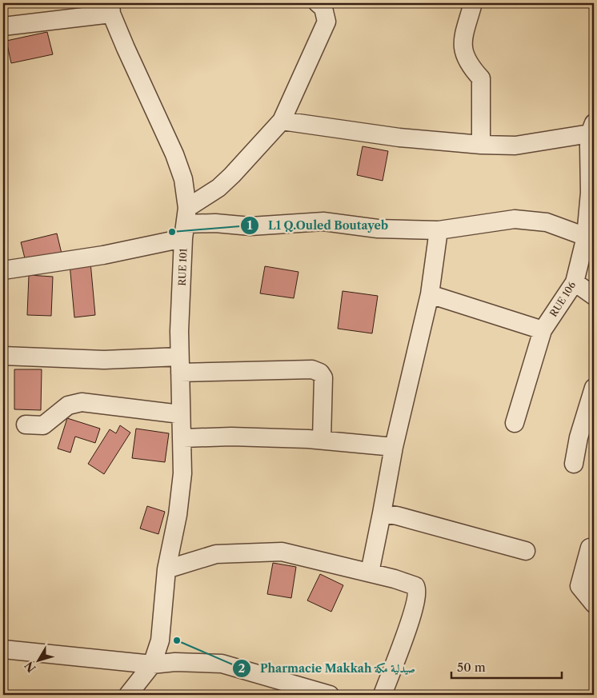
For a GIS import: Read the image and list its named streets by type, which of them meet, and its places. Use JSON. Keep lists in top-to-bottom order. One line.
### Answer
{"streets":{"street":["RUE 101","RUE 106"]},"places":["L1 Q.Ouled Boutayeb","Pharmacie Makkah صيدلية مكة"],"scale_bar":"50 m","north":"bottom left"}
